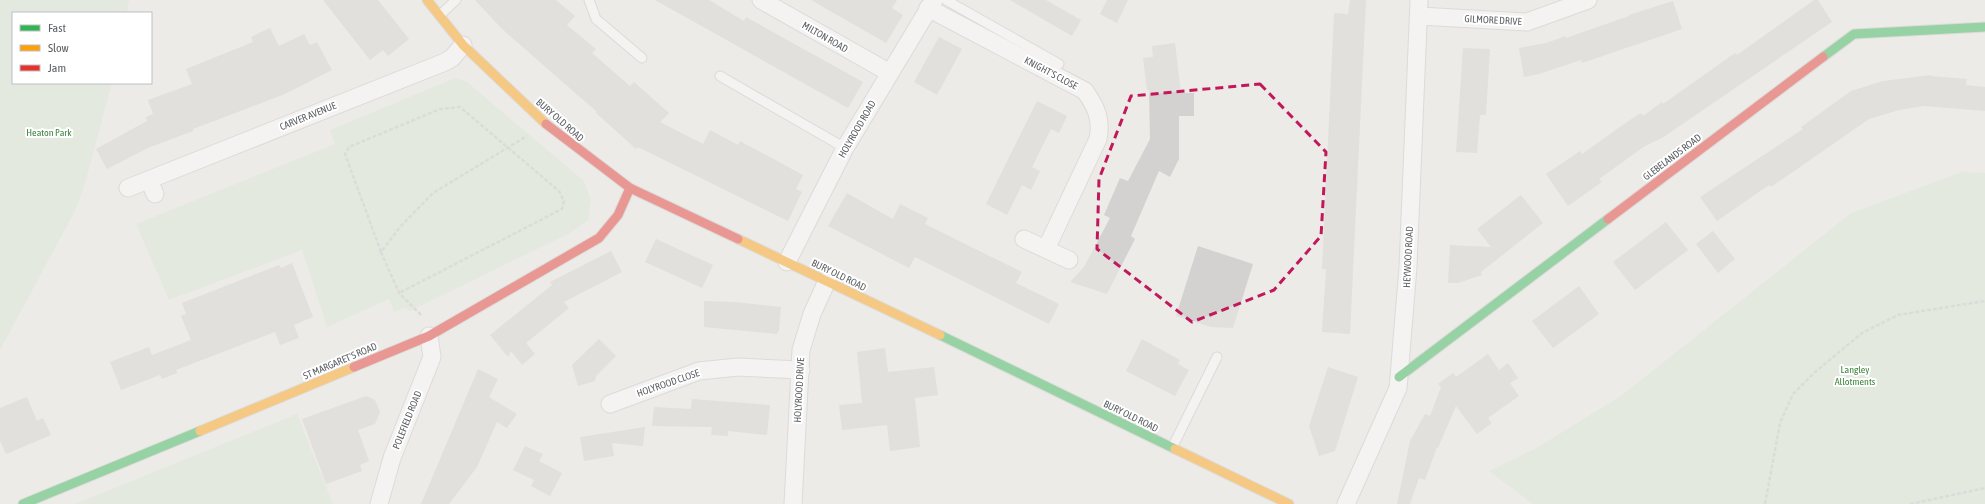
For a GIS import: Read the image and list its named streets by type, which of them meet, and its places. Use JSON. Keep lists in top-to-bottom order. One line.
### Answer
{"streets":{"street":["GILMORE DRIVE","MILTON ROAD","KNIGHT'S CLOSE","CARVER AVENUE","BURY OLD ROAD","HOLYROOD ROAD","GLEBELANDS ROAD","HEYWOOD ROAD","ST MARGARET'S ROAD","HOLYROOD CLOSE","HOLYROOD DRIVE","POLEFIELD ROAD"]},"crossings":[["GILMORE DRIVE","HEYWOOD ROAD"],["MILTON ROAD","HOLYROOD ROAD"],["KNIGHT'S CLOSE","HOLYROOD ROAD"],["CARVER AVENUE","BURY OLD ROAD"],["BURY OLD ROAD","HOLYROOD ROAD"],["BURY OLD ROAD","ST MARGARET'S ROAD"],["BURY OLD ROAD","HOLYROOD DRIVE"],["GLEBELANDS ROAD","HEYWOOD ROAD"],["ST MARGARET'S ROAD","POLEFIELD ROAD"],["HOLYROOD CLOSE","HOLYROOD DRIVE"]],"parks":["Heaton Park","Langley Allotments"],"legend":["Fast","Slow","Jam"]}
